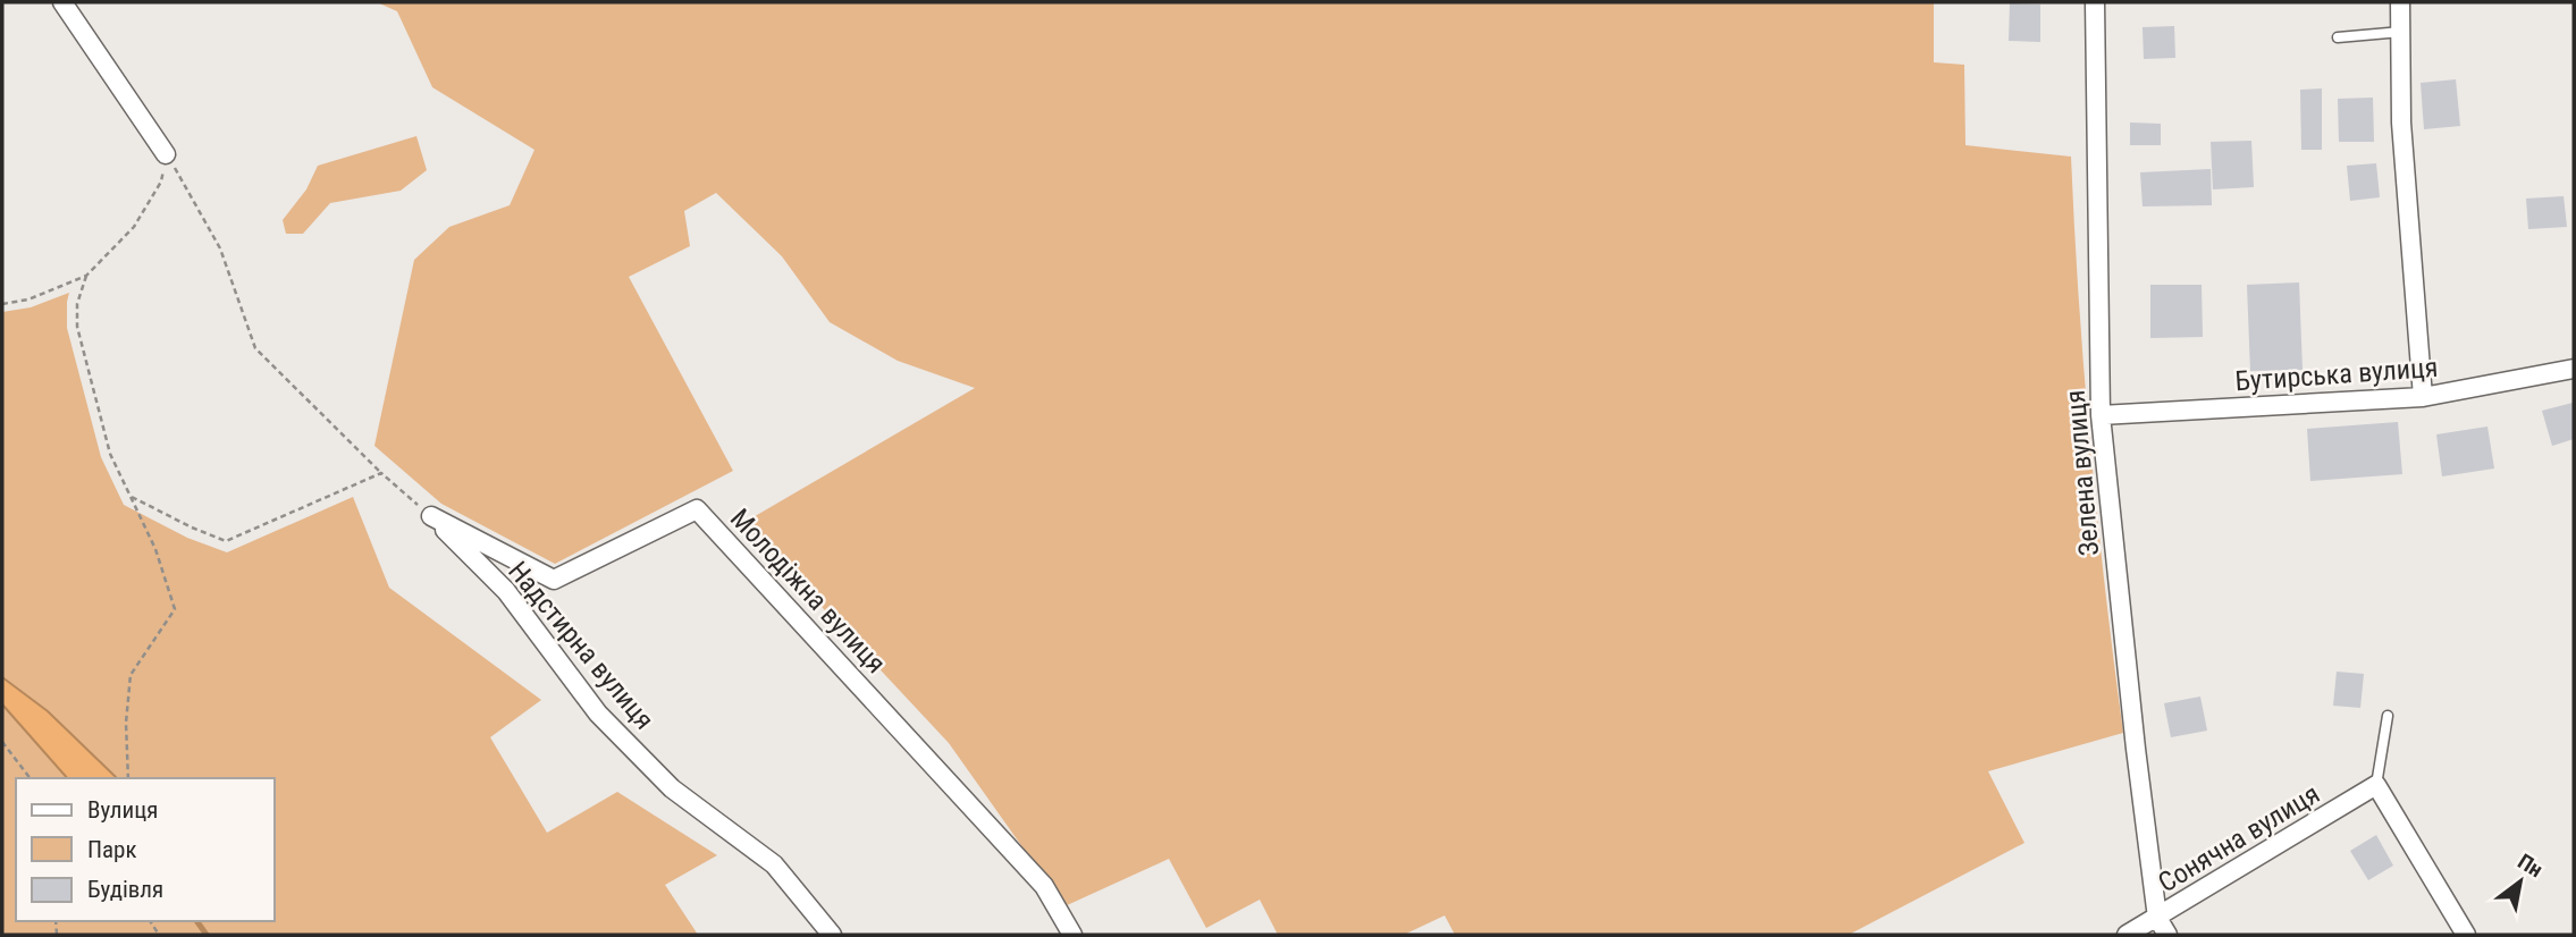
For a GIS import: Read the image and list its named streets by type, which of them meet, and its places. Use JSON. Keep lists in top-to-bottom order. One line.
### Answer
{"streets":{"street":["Бутирська вулиця","Зелена вулиця","Молодіжна вулиця","Надстирна вулиця","Сонячна вулиця"]},"crossings":[["Бутирська вулиця","Зелена вулиця"],["Зелена вулиця","Сонячна вулиця"],["Молодіжна вулиця","Надстирна вулиця"]],"legend":["Вулиця","Парк","Будівля"],"north":"top right"}
